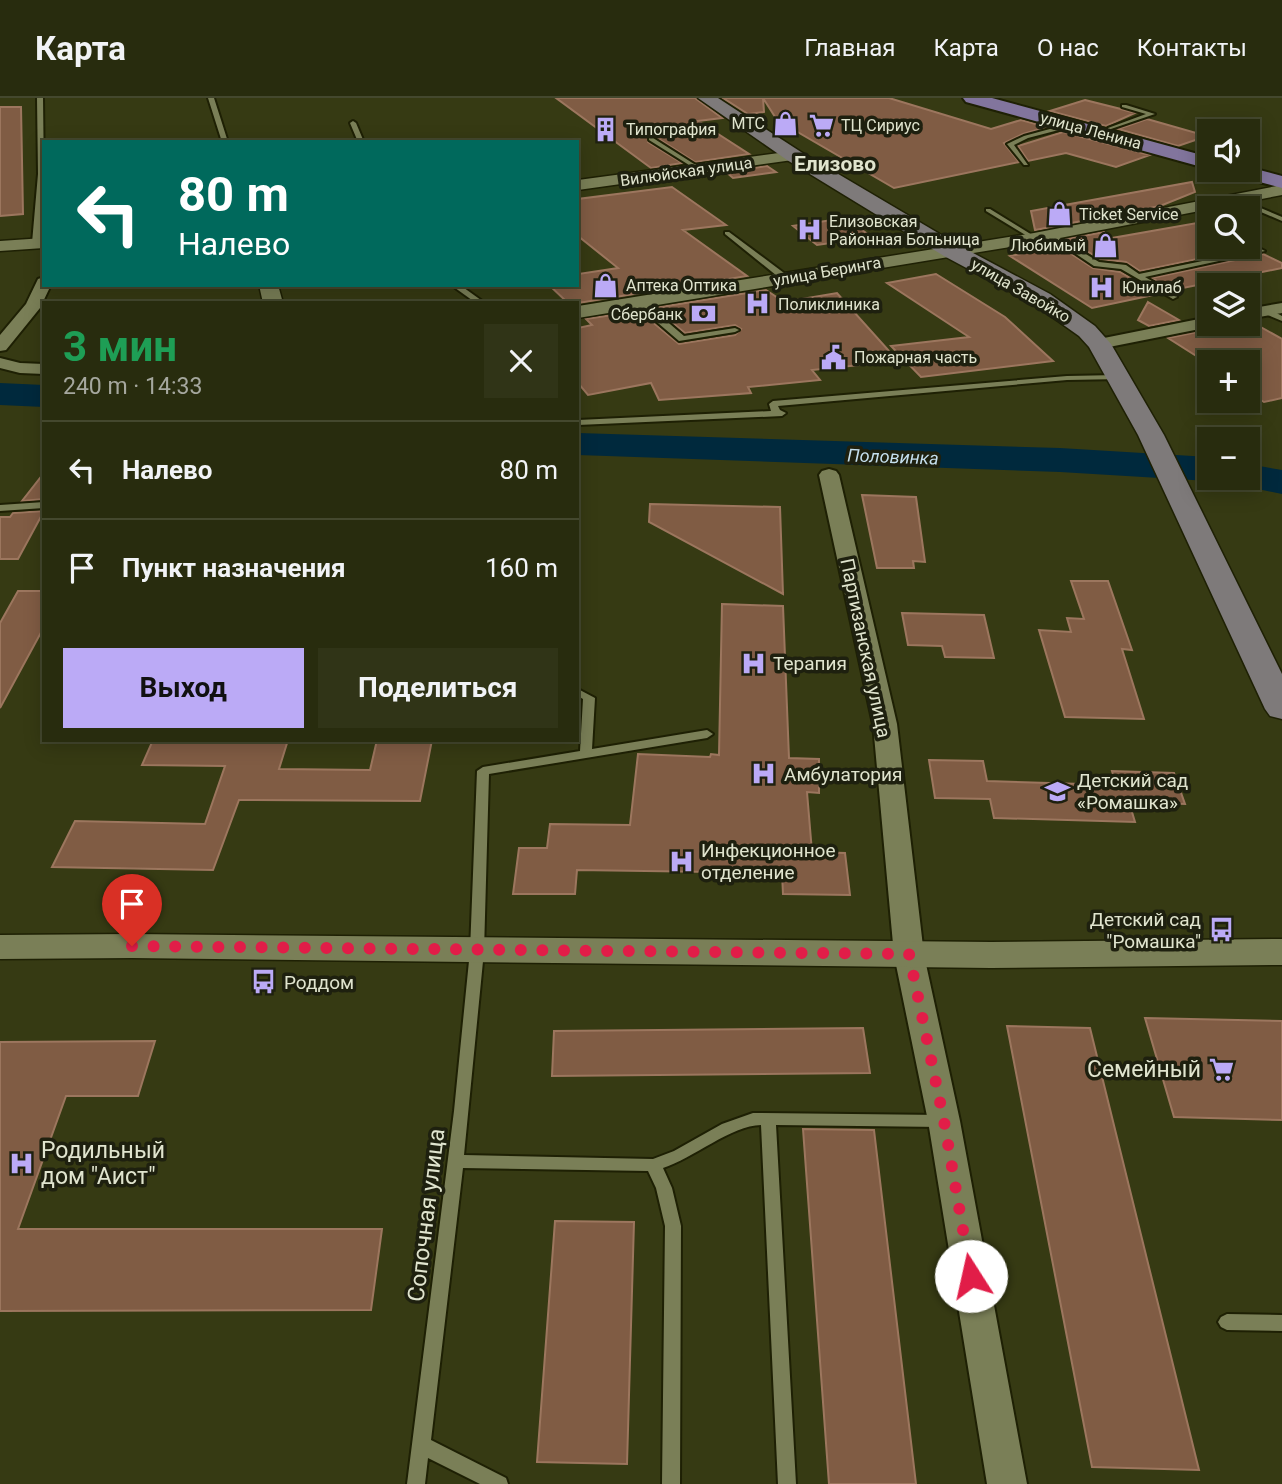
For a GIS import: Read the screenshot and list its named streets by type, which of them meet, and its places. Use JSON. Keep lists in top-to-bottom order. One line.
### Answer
{"streets":{"main road":["улица Ленина","улица Завойко"],"street":["Вилюйская улица","улица Беринга","Партизанская улица"],"lane":["Сопочная улица"]},"crossings":[["Вилюйская улица","улица Завойко"],["улица Беринга","улица Завойко"]],"districts":["Елизово"],"water":["Половинка"],"places":{"shop":["МТС","Ticket Service","Любимый","Аптека Оптика"],"supermarket":["ТЦ Сириус","Семейный"],"building":["Типография"],"hospital":["Елизовская Районная Больница","Юнилаб","Поликлиника","Терапия","Амбулатория","Инфекционное отделение","Родильный дом \"Аист\""],"bank":["Сбербанк"],"public building":["Пожарная часть"],"school or university":["Детский сад «Ромашка»"],"bus stop":["Детский сад \"Ромашка\"","Роддом"]},"page":{"header":"Карта","nav":["Главная","Карта","О нас","Контакты"],"map_buttons":["+","−"],"turn":["80 m","Налево"],"heading":["3 мин","240 m · 14:33"],"list":[{"name":"Налево","value":"80 m"},{"name":"Пункт назначения","value":"160 m"}],"buttons":["Выход","Поделиться"]}}
